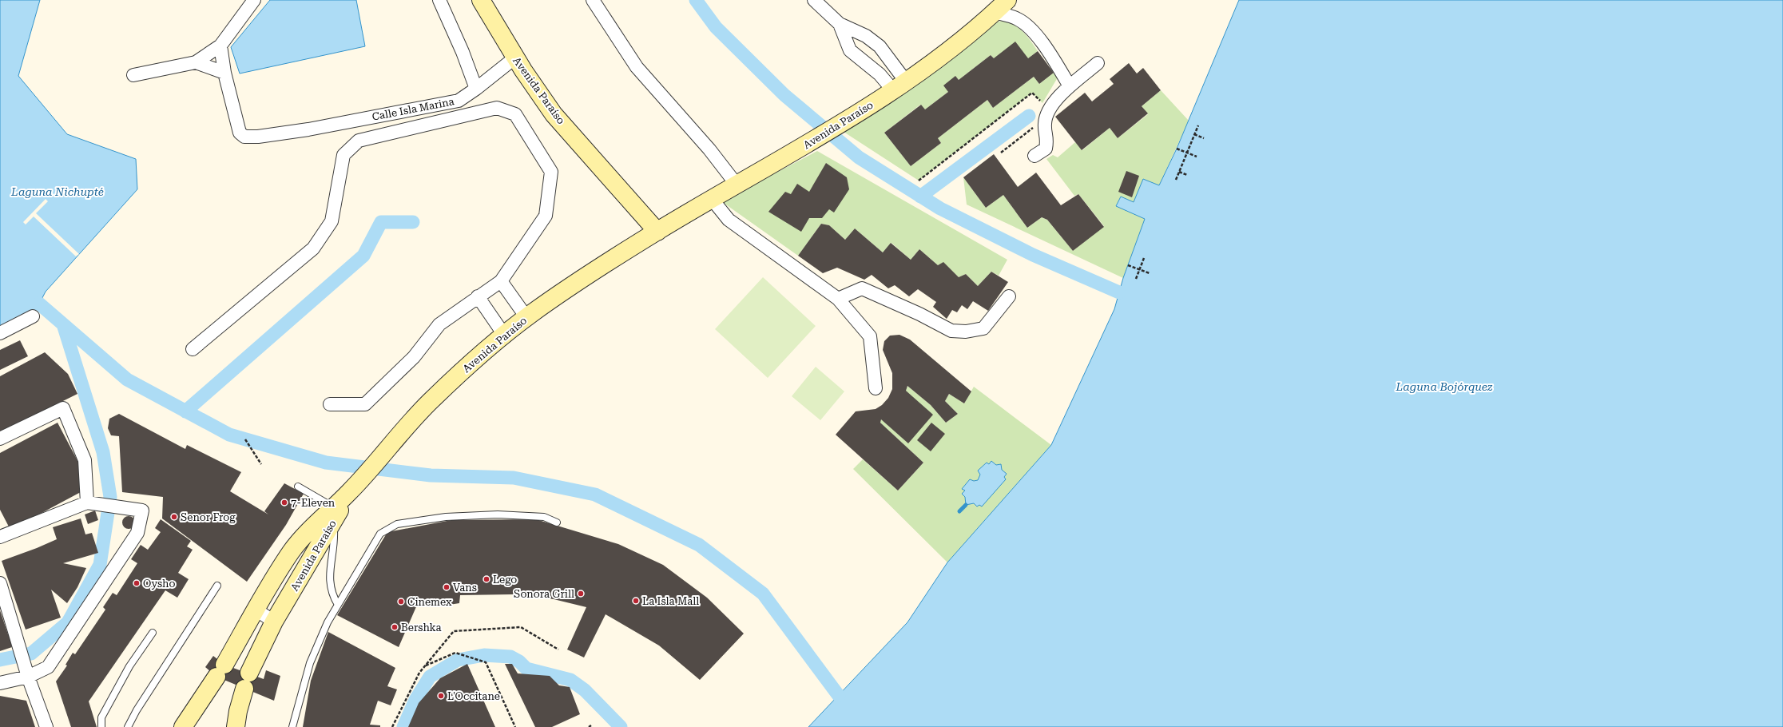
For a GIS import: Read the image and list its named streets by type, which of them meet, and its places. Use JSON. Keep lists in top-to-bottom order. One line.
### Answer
{"streets":{"street":["Avenida Paraíso","Calle Isla Marina"]},"crossings":[["Avenida Paraíso","Calle Isla Marina"]],"water":["Laguna Nichupté","Laguna Bojórquez"],"places":["7-Eleven","Senor Frog","Lego","Oysho","Vans","Sonora Grill","La Isla Mall","Cinemex","Bershka","L'Occitane"]}
